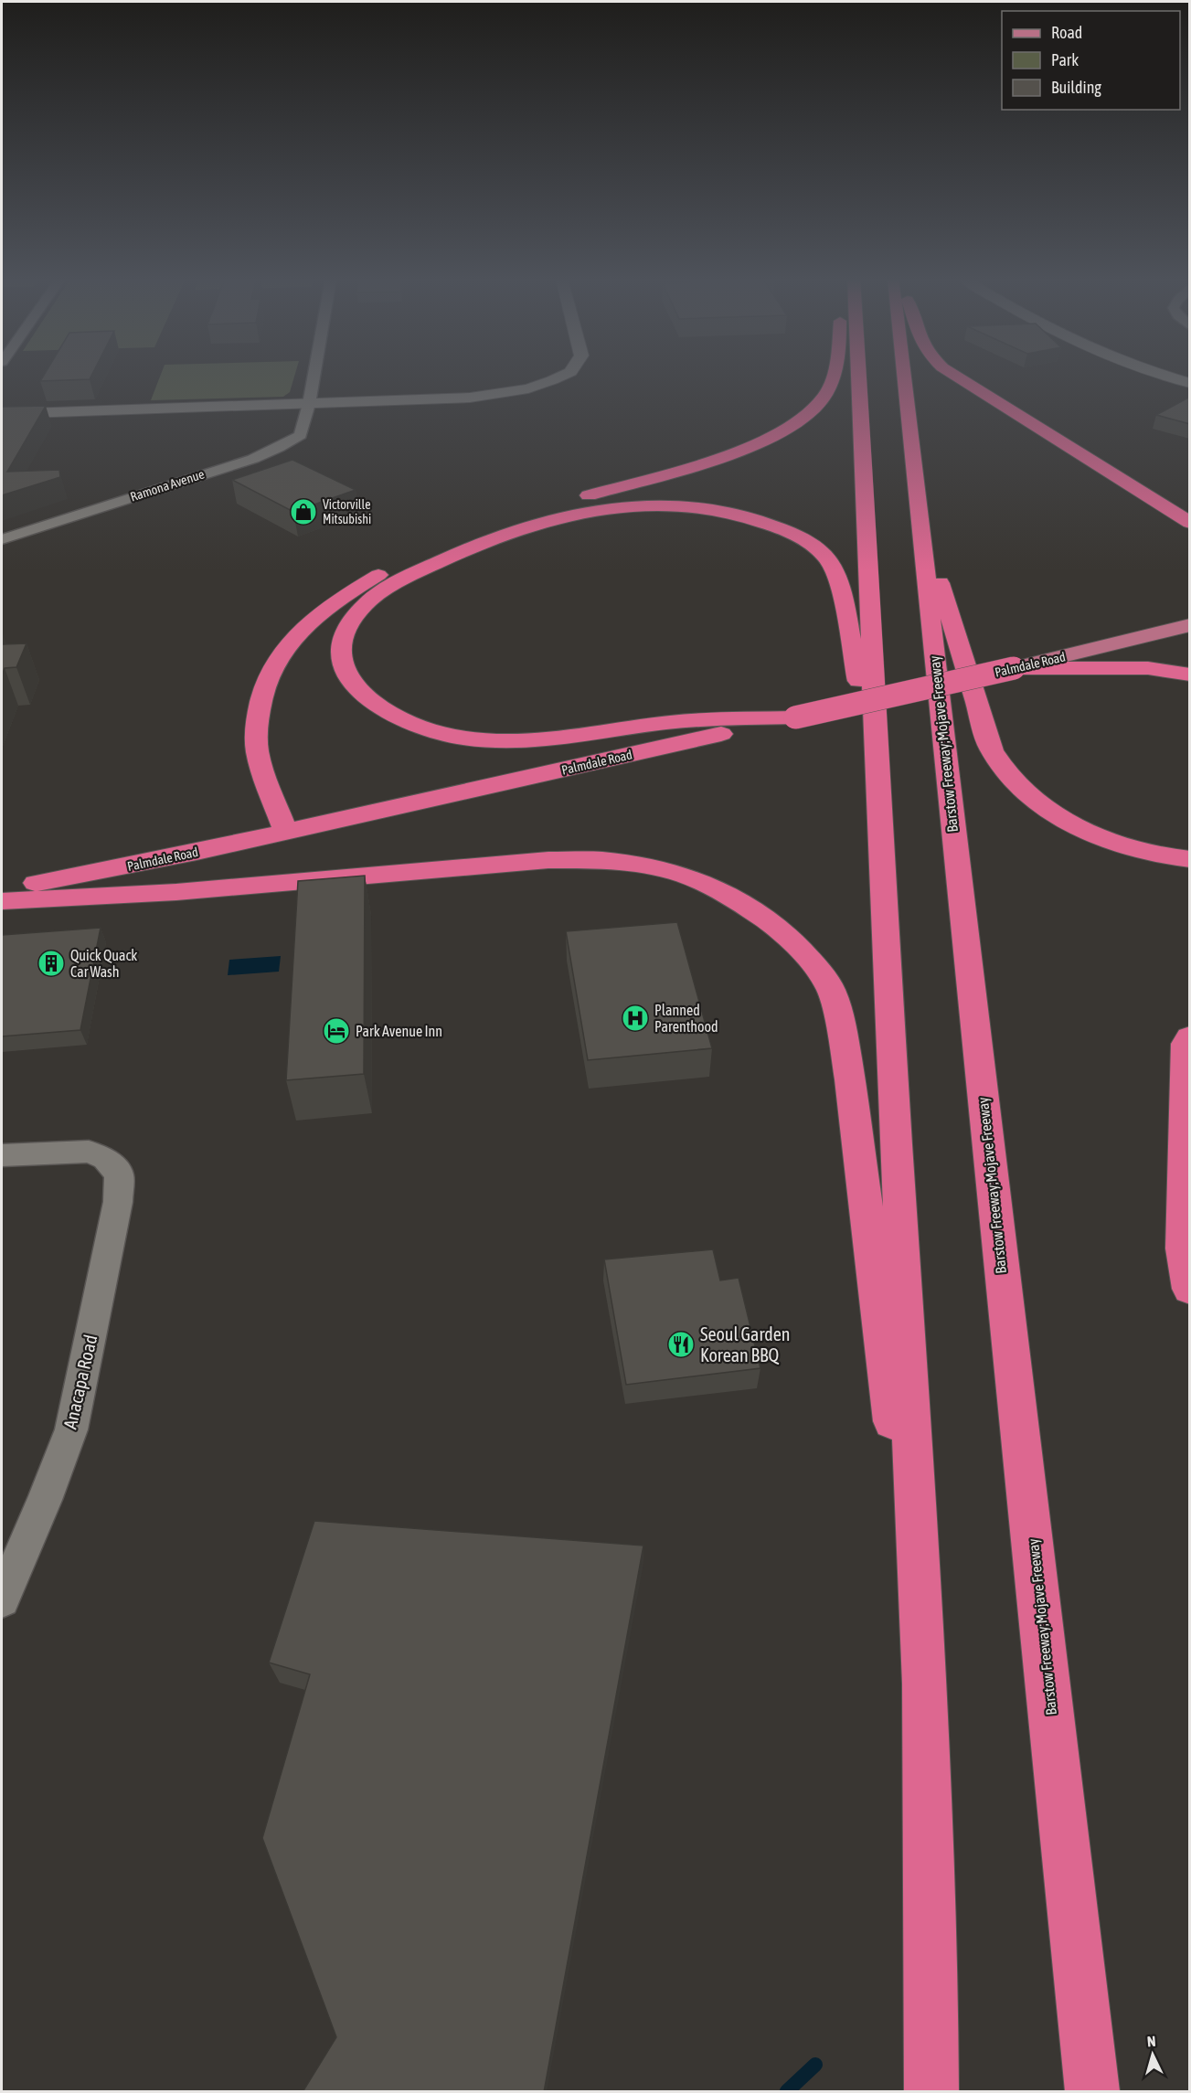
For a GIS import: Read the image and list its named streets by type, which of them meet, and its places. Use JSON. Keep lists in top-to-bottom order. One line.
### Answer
{"streets":{"highway":["Palmdale Road","Barstow Freeway;Mojave Freeway"],"street":["Ramona Avenue","Anacapa Road"]},"places":{"shop":["Victorville Mitsubishi"],"building":["Quick Quack Car Wash"],"hospital":["Planned Parenthood"],"hotel":["Park Avenue Inn"],"restaurant":["Seoul Garden Korean BBQ"]},"legend":["Road","Park","Building"],"north":"top"}
